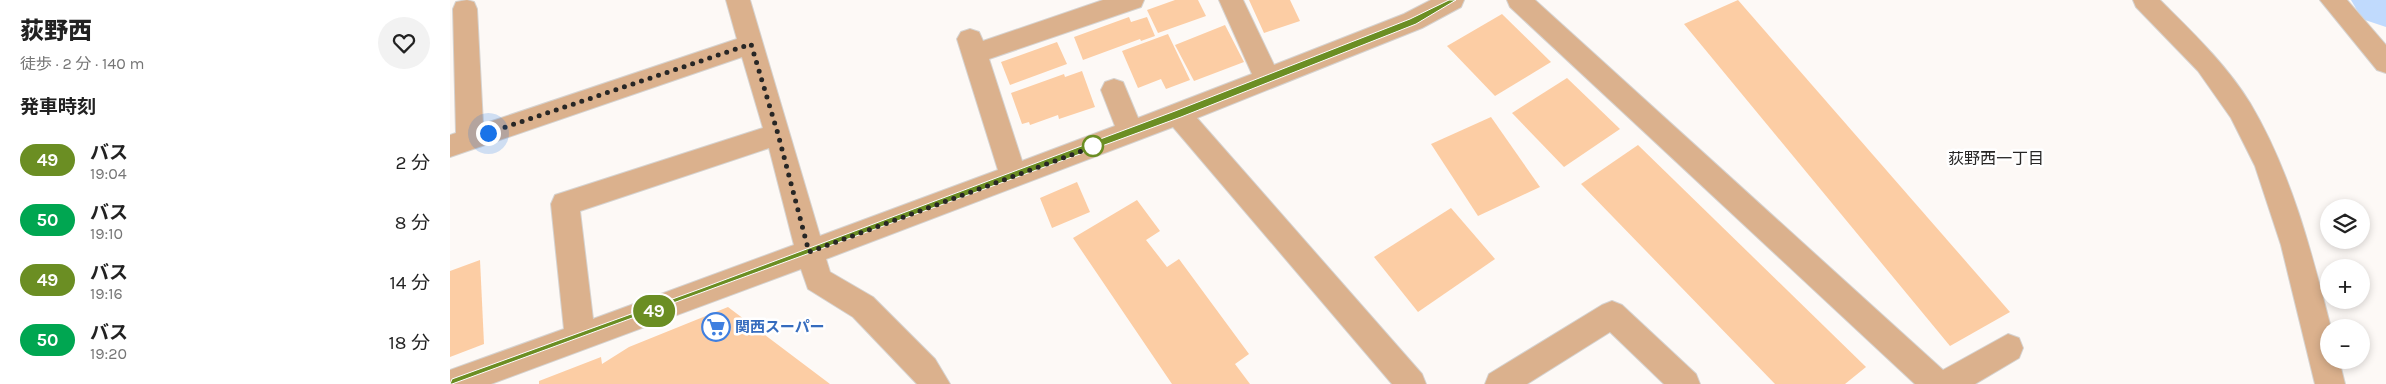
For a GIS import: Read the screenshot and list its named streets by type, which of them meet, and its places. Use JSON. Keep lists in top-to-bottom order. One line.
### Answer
{"districts":["荻野西一丁目"],"places":{"supermarket":["関西スーパー"]},"lines":["bus line 49"],"page":{"heading":[["荻野西","徒歩 · 2 分 · 140 m"],"発車時刻"],"on_map":"49","list":[{"mark":"49","name":"バス","note":"19:04","value":"2 分"},{"mark":"50","name":"バス","note":"19:10","value":"8 分"},{"mark":"49","name":"バス","note":"19:16","value":"14 分"},{"mark":"50","name":"バス","note":"19:20","value":"18 分"}],"map_buttons":["+","−"]}}
